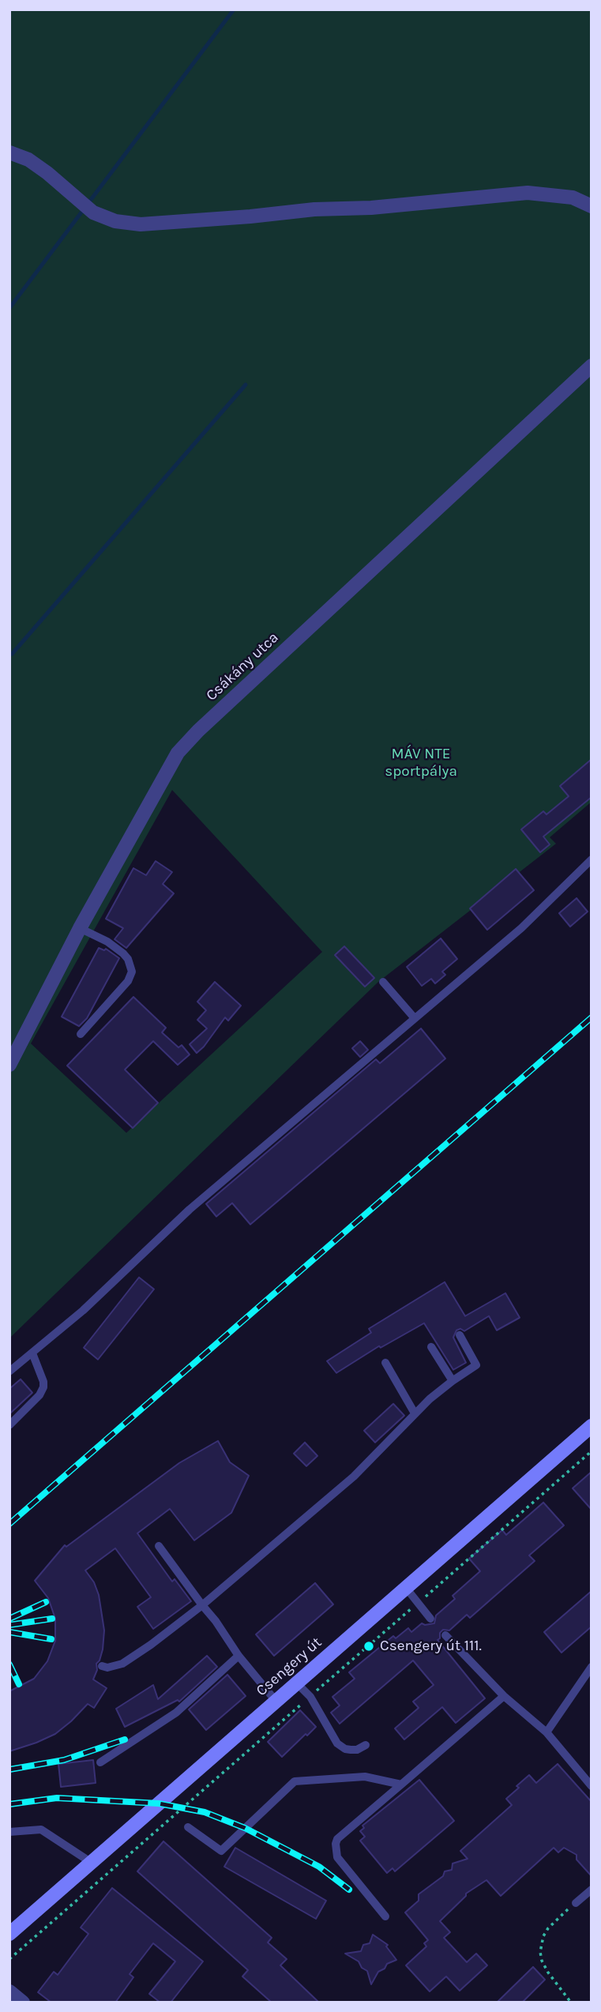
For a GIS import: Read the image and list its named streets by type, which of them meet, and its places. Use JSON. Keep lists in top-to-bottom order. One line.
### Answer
{"streets":{"main road":["Csengery út"],"street":["Csákány utca"]},"parks":["MÁV NTE sportpálya"],"places":["Csengery út 111."]}
